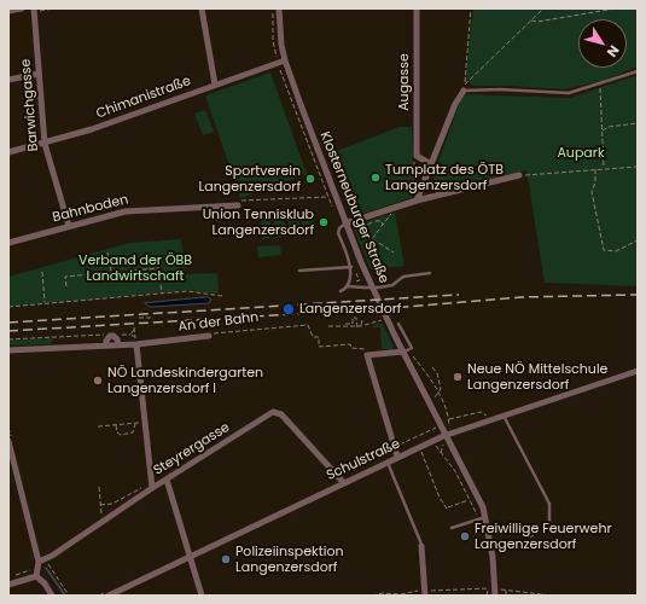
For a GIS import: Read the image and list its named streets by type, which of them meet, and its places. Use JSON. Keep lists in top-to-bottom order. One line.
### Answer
{"streets":{"street":["Augasse","Chimanistraße","Barwichgasse","Klosterneuburger Straße","Bahnboden","An der Bahn","Steyrergasse","Schulstraße"]},"crossings":[["Chimanistraße","Barwichgasse"],["Chimanistraße","Klosterneuburger Straße"],["Barwichgasse","Bahnboden"],["Klosterneuburger Straße","Schulstraße"],["Steyrergasse","Schulstraße"]],"parks":["Aupark","Verband der ÖBB Landwirtschaft"],"places":["Turnplatz des ÖTB Langenzersdorf","Sportverein Langenzersdorf","Union Tennisklub Langenzersdorf","Langenzersdorf","Neue NÖ Mittelschule Langenzersdorf","NÖ Landeskindergarten Langenzersdorf I","Freiwillige Feuerwehr Langenzersdorf","Polizeiinspektion Langenzersdorf"],"north":"bottom right"}
